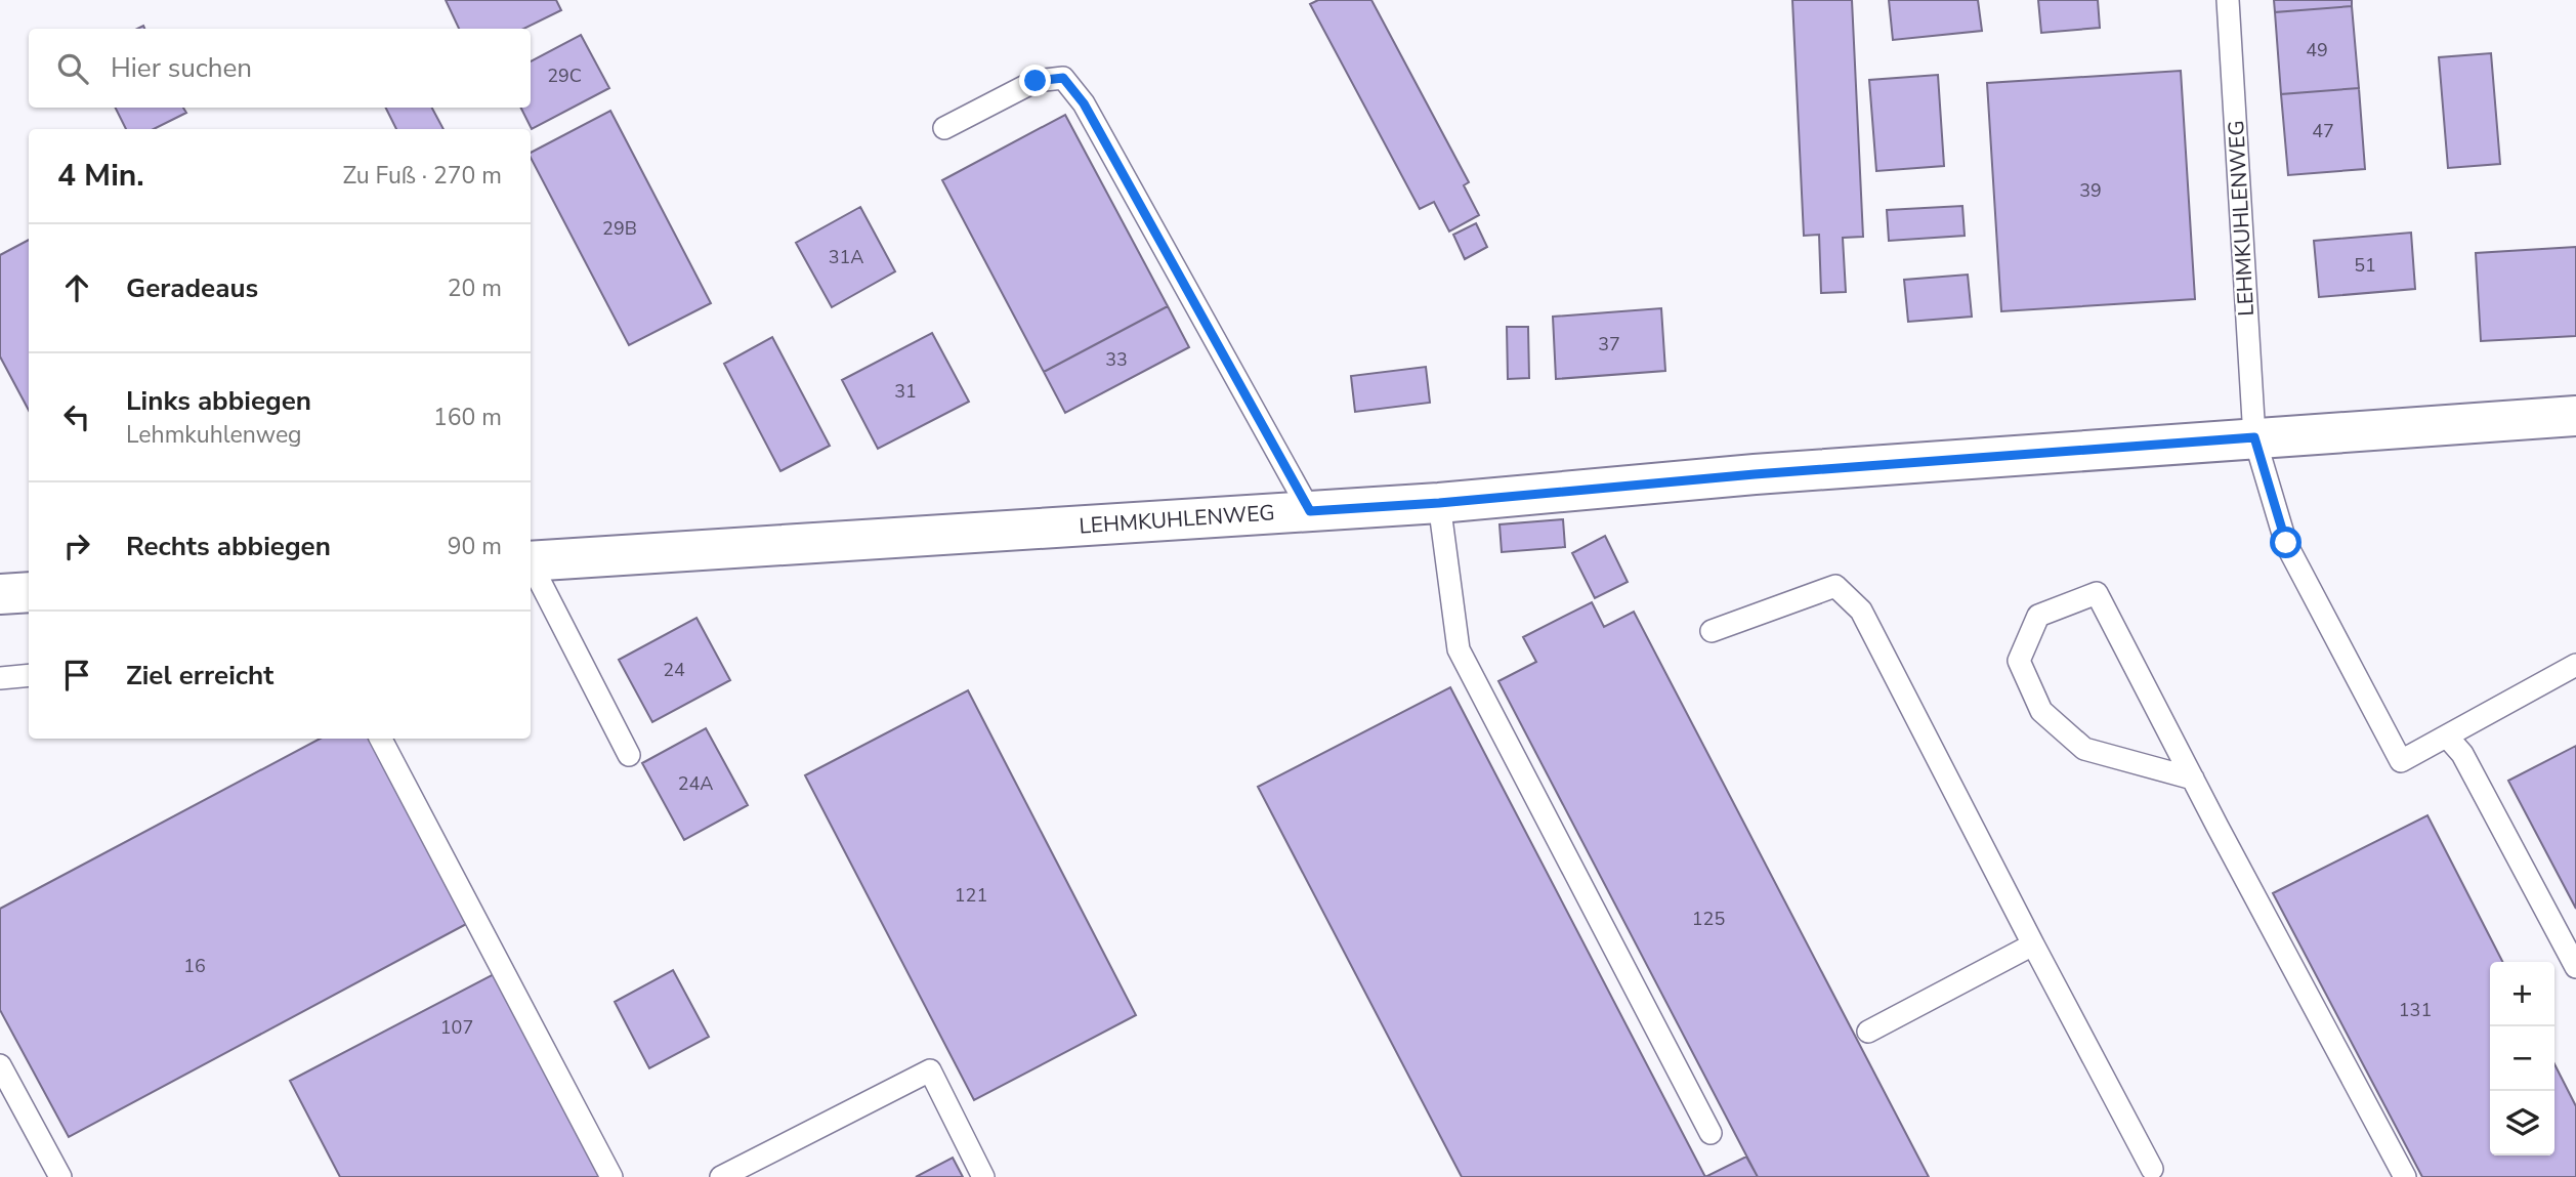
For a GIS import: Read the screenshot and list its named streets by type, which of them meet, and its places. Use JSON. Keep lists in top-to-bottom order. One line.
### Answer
{"streets":{"street":["LEHMKUHLENWEG"]},"house_numbers":["49","29C","47","39","29B","31A","51","37","33","31","24","24A","121","125","16","131","107"],"page":{"search":"Hier suchen","heading":["4 Min.","Zu Fuß · 270 m"],"list":[["Geradeaus","20 m"],["Links abbiegen","Lehmkuhlenweg","160 m"],["Rechts abbiegen","90 m"],"Ziel erreicht"],"map_buttons":["+","−"]}}
